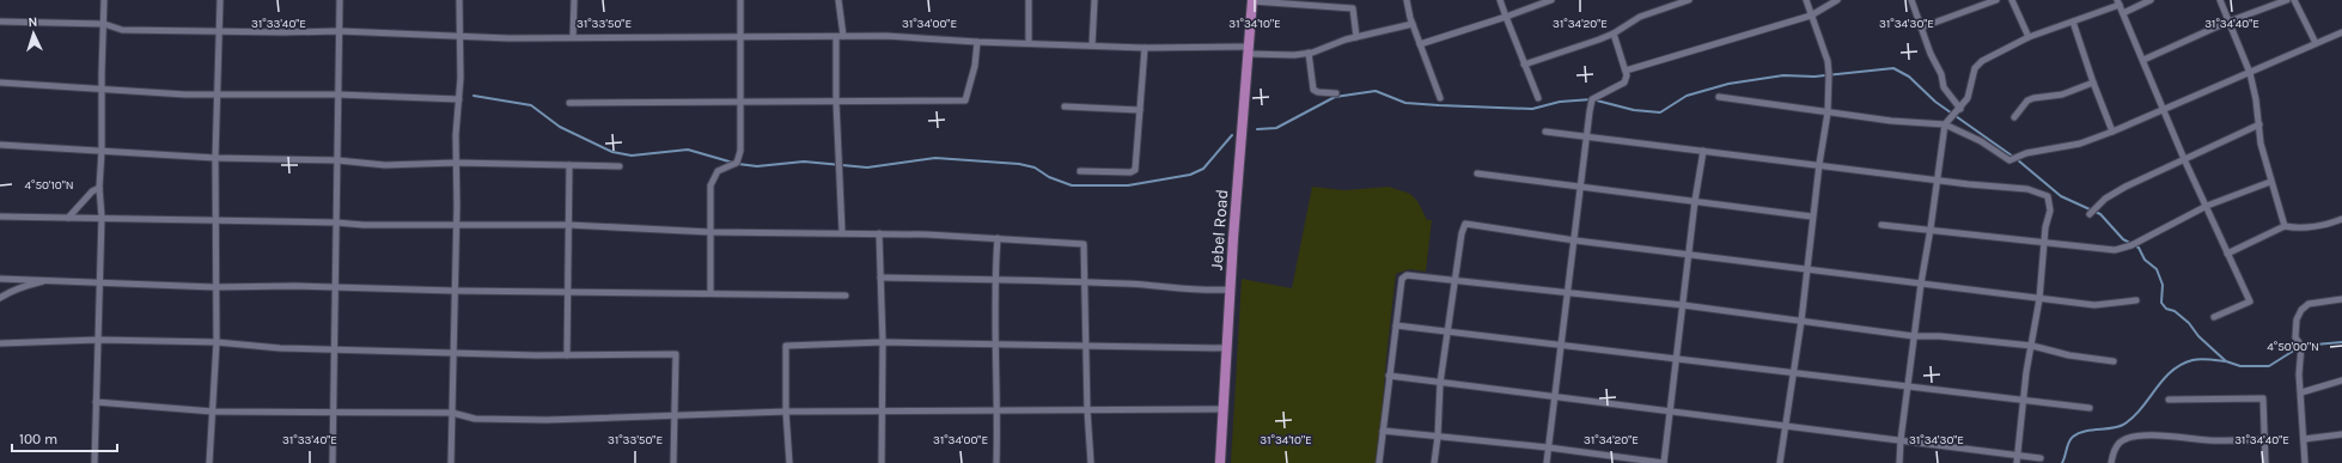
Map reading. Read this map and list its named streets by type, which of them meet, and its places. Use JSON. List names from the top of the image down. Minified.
{"streets":{"main road":["Jebel Road"]},"scale_bar":"100 m","north":"top","coordinates":["31°33'40\"E","31°33'50\"E","31°34'00\"E","31°34'10\"E","31°34'20\"E","31°34'30\"E","31°34'40\"E","4°50'10\"N","4°50'00\"N"]}
